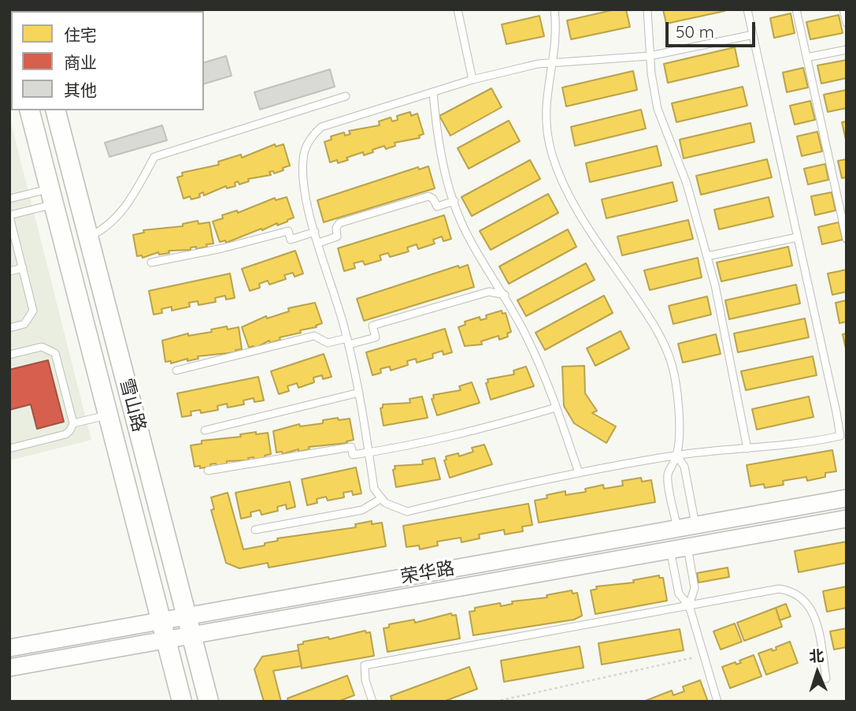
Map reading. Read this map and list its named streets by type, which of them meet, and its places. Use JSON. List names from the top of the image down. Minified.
{"streets":{"main road":["雪山路"],"street":["荣华路"]},"crossings":[["雪山路","荣华路"]],"legend":["住宅","商业","其他"],"scale_bar":"50 m","north":"top"}
